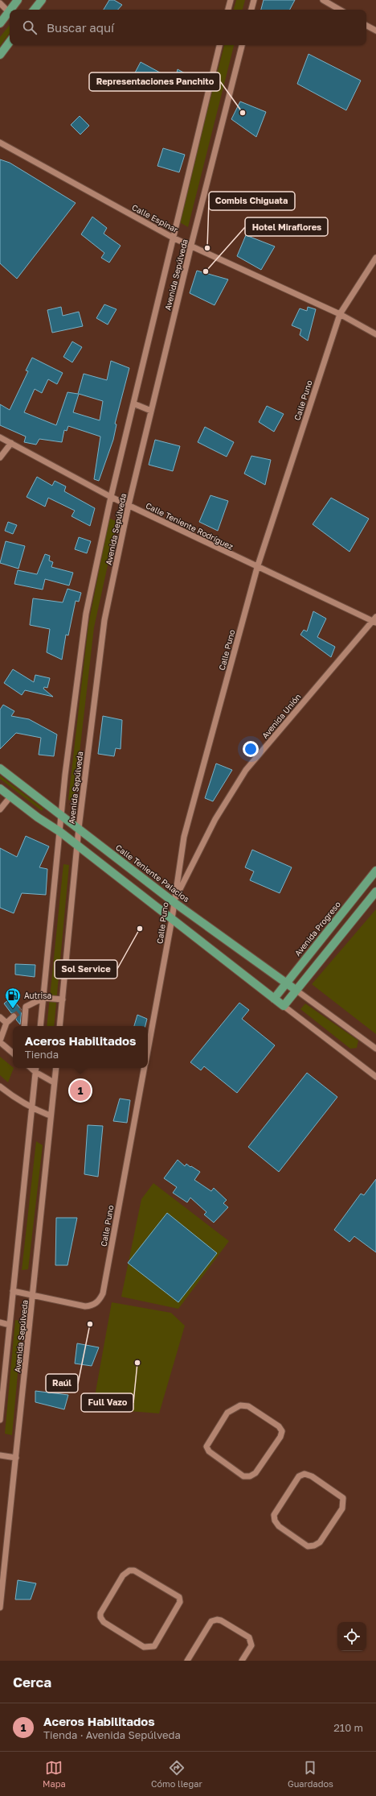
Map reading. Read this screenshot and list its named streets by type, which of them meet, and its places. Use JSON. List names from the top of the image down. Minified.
{"streets":{"main road":["Calle Teniente Palacios","Avenida Progreso"],"street":["Calle Espinar","Avenida Sepúlveda","Calle Puno","Calle Teniente Rodríguez","Avenida Unión"]},"crossings":[["Calle Espinar","Avenida Sepúlveda"],["Calle Espinar","Calle Puno"],["Avenida Sepúlveda","Calle Puno"],["Avenida Sepúlveda","Calle Teniente Rodríguez"],["Avenida Sepúlveda","Calle Teniente Palacios"],["Calle Puno","Calle Teniente Rodríguez"],["Calle Puno","Avenida Unión"],["Calle Puno","Calle Teniente Palacios"],["Calle Teniente Rodríguez","Avenida Unión"],["Avenida Unión","Calle Teniente Palacios"],["Calle Teniente Palacios","Avenida Progreso"]],"places":{"other":["Representaciones Panchito","Combis Chiguata","Hotel Miraflores","Sol Service","Raúl","Full Vazo"],"fuel station":["Autrisa"]},"page":{"search":"Buscar aquí","popup":["Aceros Habilitados","Tienda"],"pins":"1","heading":"Cerca","list":[{"mark":"1","name":"Aceros Habilitados","note":"Tienda · Avenida Sepúlveda","value":"210 m"}],"nav":["Mapa","Cómo llegar","Guardados"]}}
